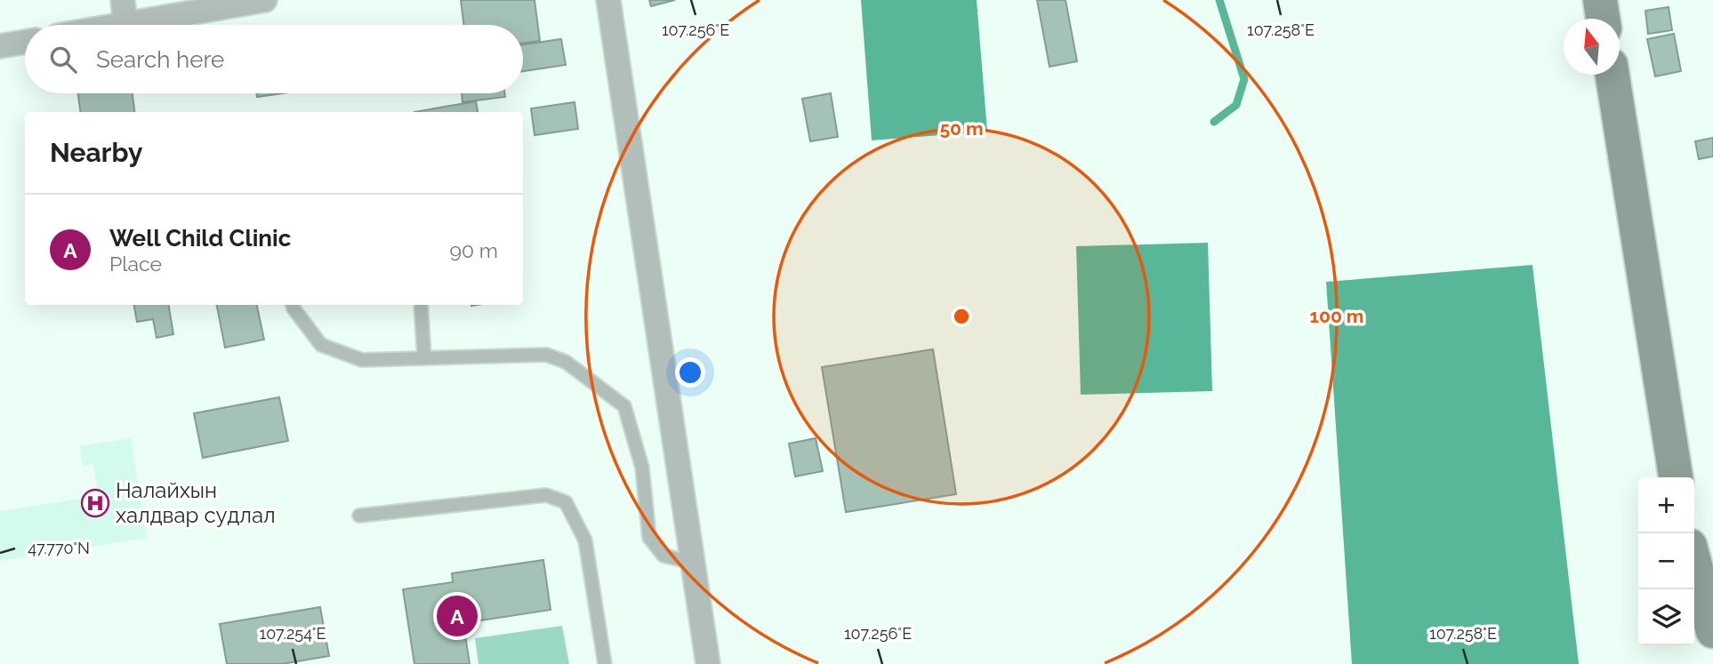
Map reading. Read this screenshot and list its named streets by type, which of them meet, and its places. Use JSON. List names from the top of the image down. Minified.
{"places":{"hospital":["Налайхын халдвар судлал"]},"north":"top","page":{"search":"Search here","heading":"Nearby","list":[{"mark":"A","name":"Well Child Clinic","note":"Place","value":"90 m"}],"map_buttons":["+","−"],"pins":"A"},"coordinates":["107.256°E","107.258°E","47.770°N","107.254°E"],"rings":["50 m","100 m"]}
